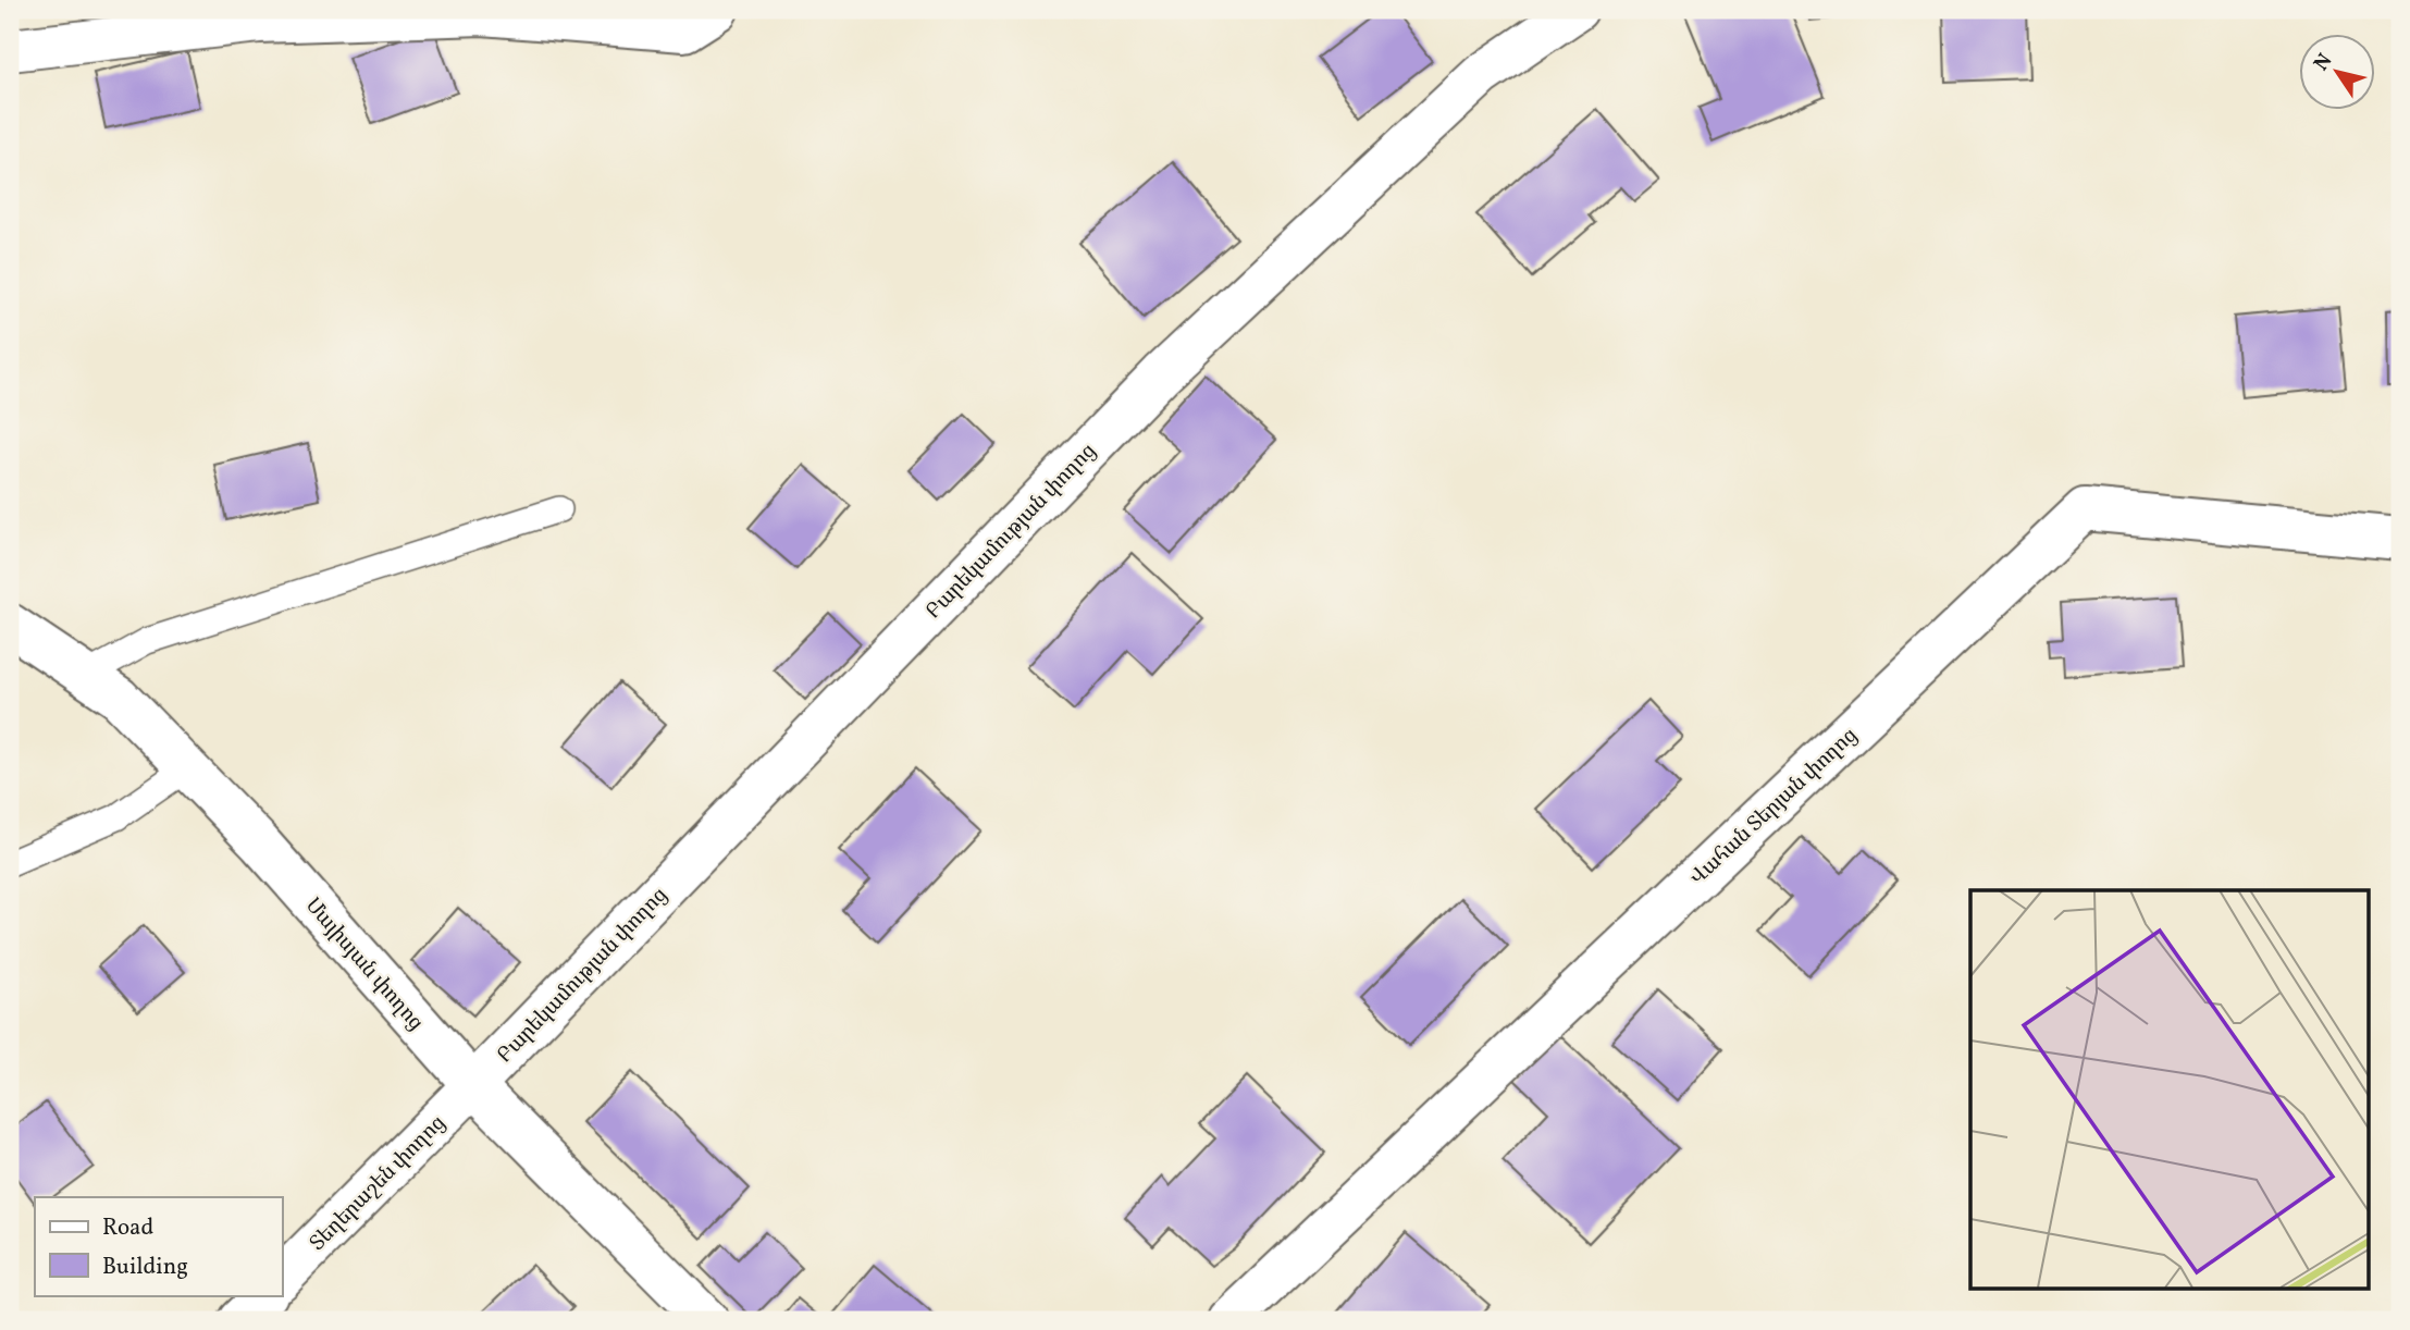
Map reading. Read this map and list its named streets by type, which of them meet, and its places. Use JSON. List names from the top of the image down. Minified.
{"streets":{"street":["Բարեկամության փողոց","Վահան Տերյան փողոց","Մայիսյան փողոց","Տեղերաշեն փողոց"]},"crossings":[["Բարեկամության փողոց","Մայիսյան փողոց"],["Բարեկամության փողոց","Տեղերաշեն փողոց"],["Մայիսյան փողոց","Տեղերաշեն փողոց"]],"legend":["Road","Building"],"north":"top left"}
